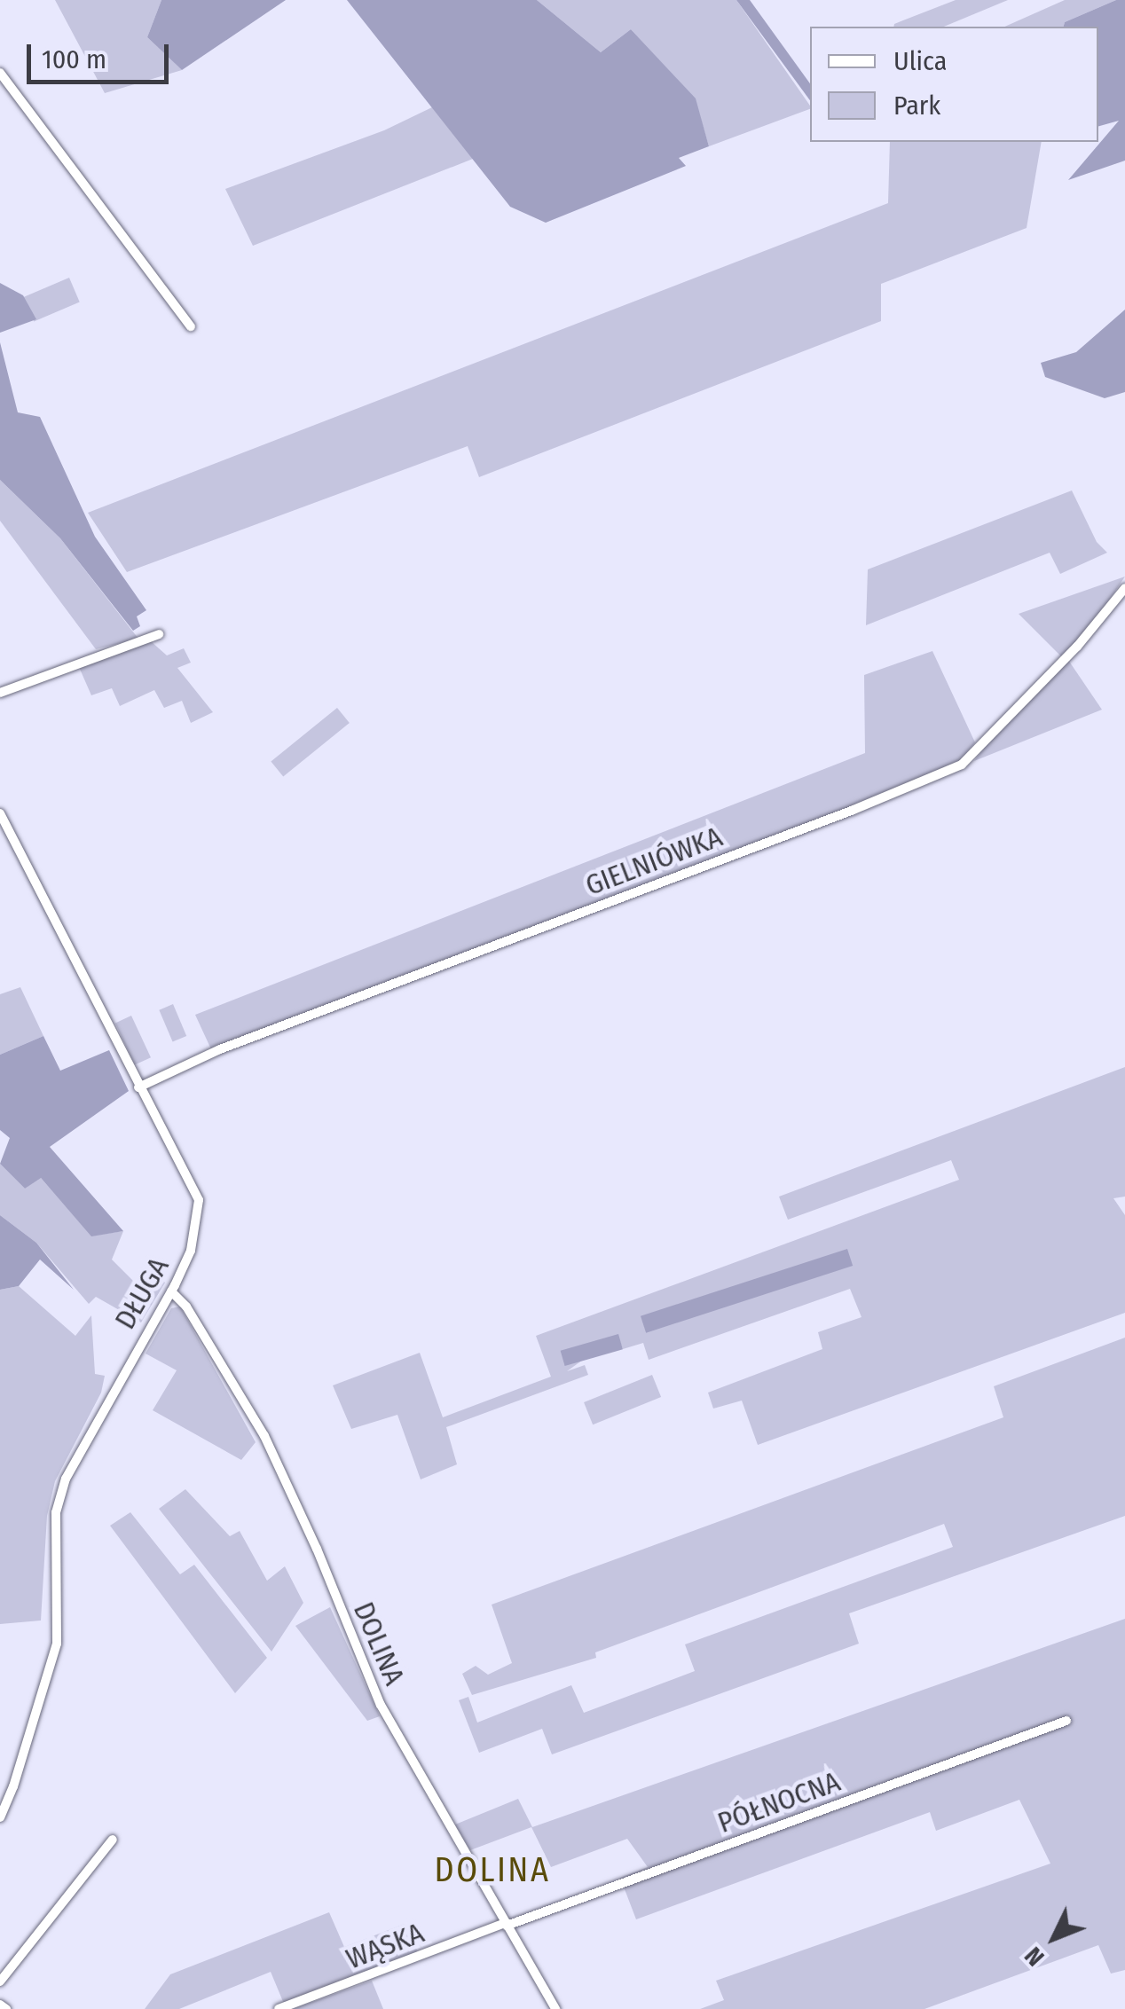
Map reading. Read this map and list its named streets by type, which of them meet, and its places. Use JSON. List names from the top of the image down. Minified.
{"streets":{"street":["GIELNIÓWKA","DŁUGA","DOLINA","PÓŁNOCNA","WĄSKA"]},"crossings":[["GIELNIÓWKA","DŁUGA"],["DŁUGA","DOLINA"],["DOLINA","PÓŁNOCNA"],["DOLINA","WĄSKA"],["PÓŁNOCNA","WĄSKA"]],"districts":["DOLINA"],"legend":["Ulica","Park"],"scale_bar":"100 m","north":"bottom left"}
